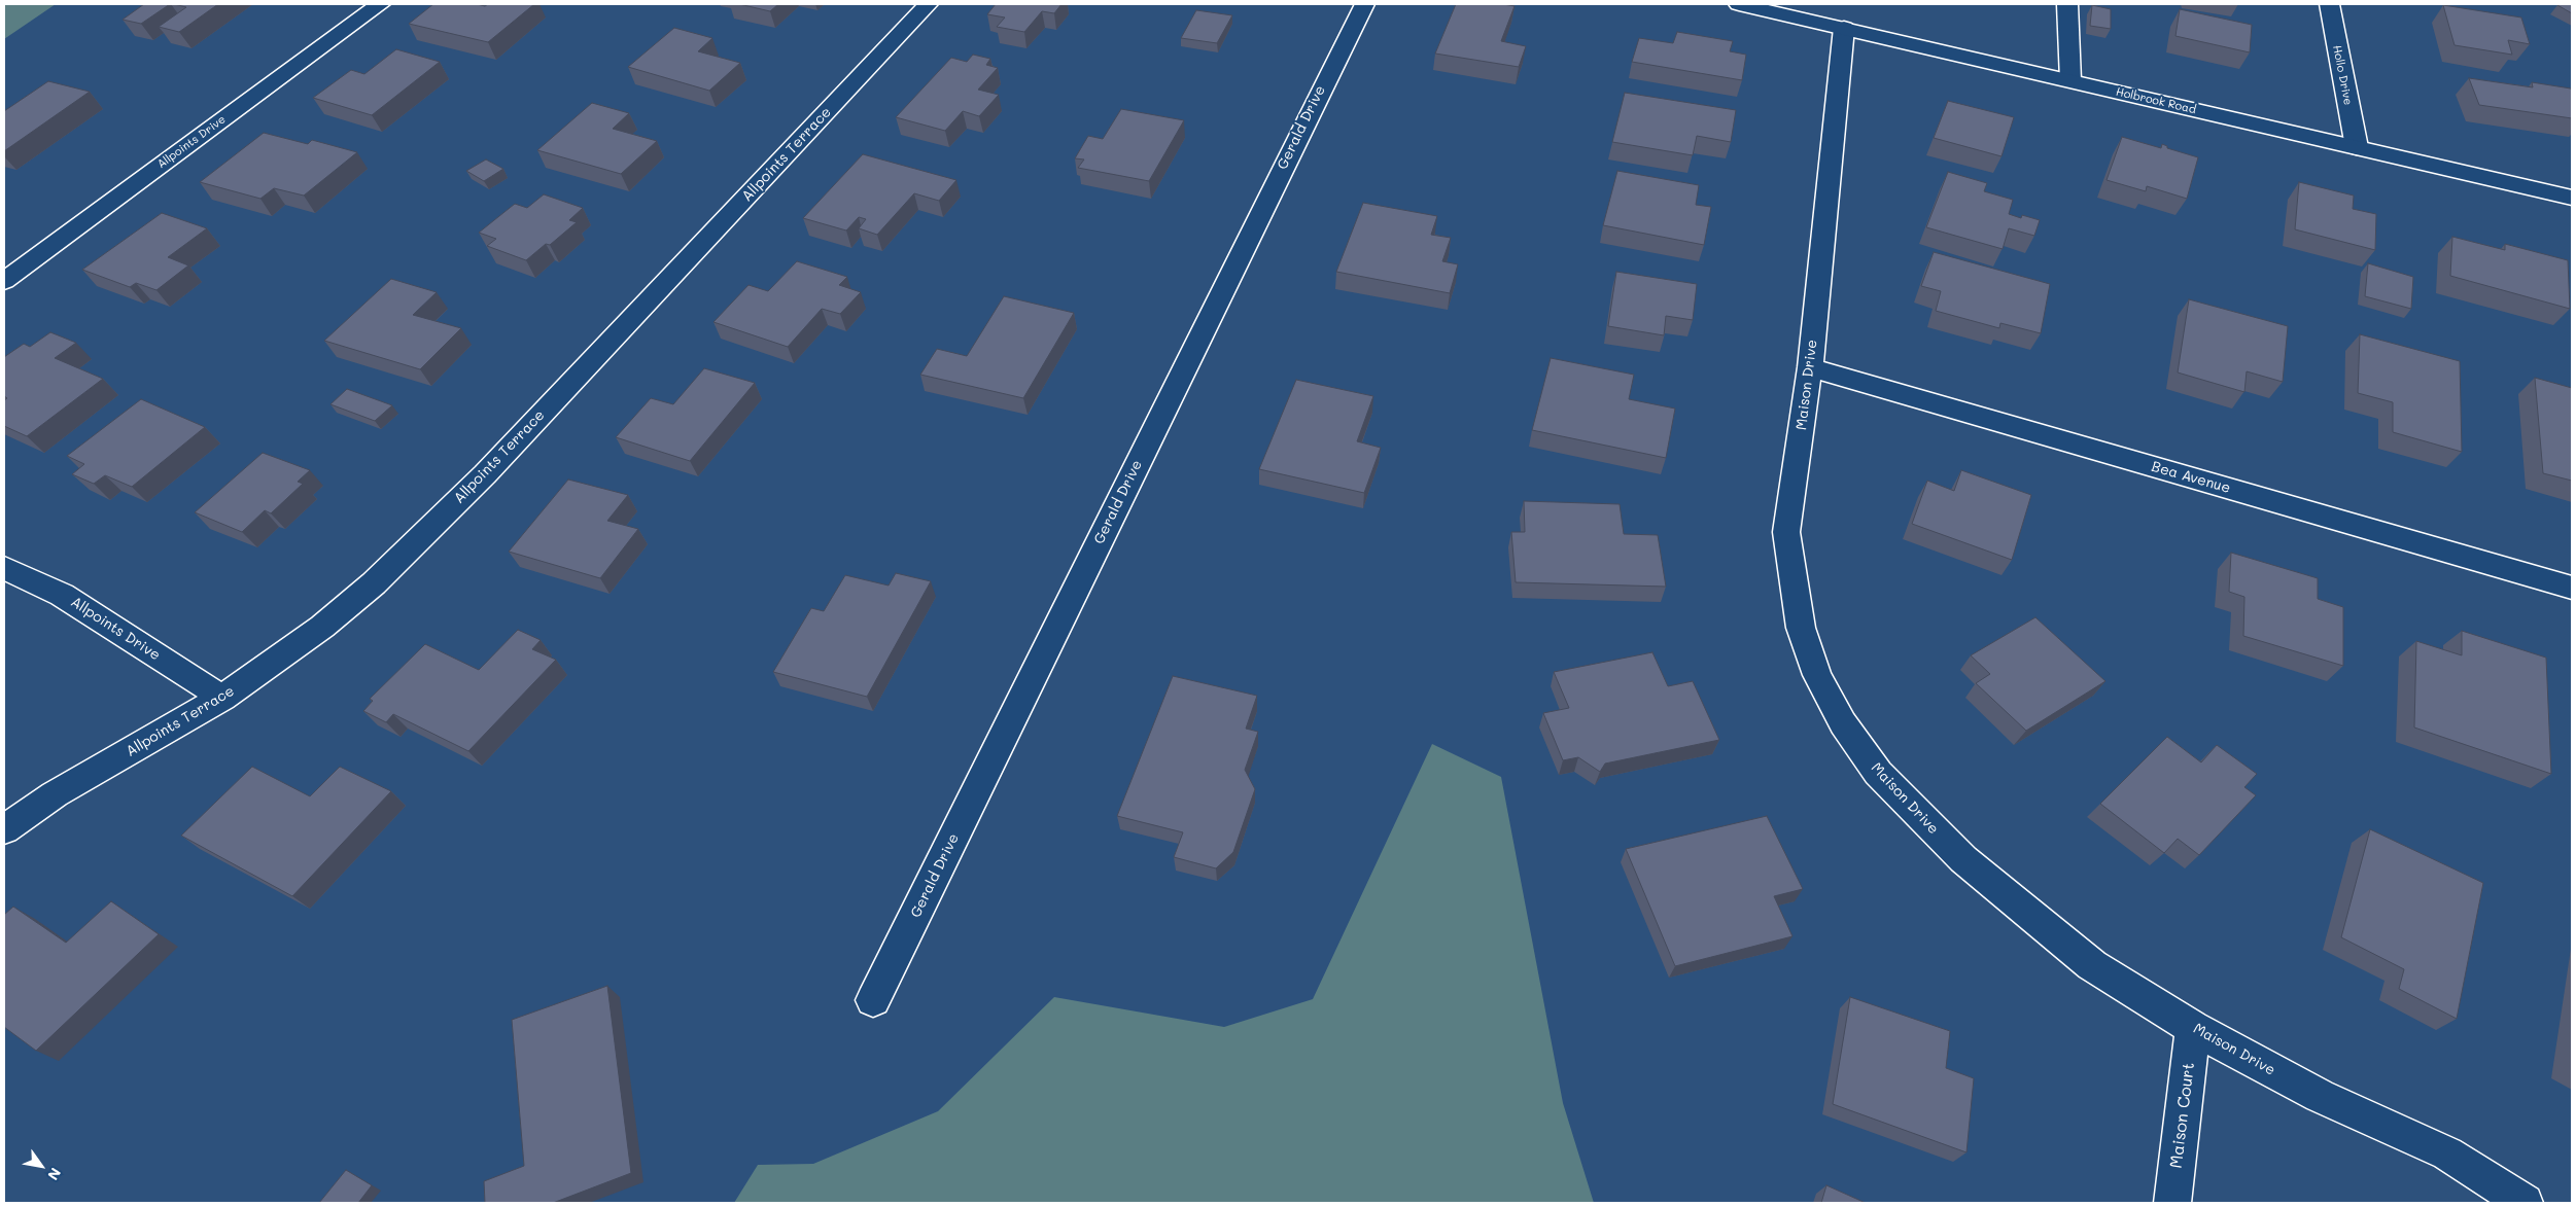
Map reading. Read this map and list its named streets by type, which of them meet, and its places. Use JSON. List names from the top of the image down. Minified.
{"streets":{"street":["Hollo Drive","Holbrook Road","Gerald Drive","Allpoints Drive","Allpoints Terrace","Maison Drive","Bea Avenue","Maison Court"]},"crossings":[["Hollo Drive","Holbrook Road"],["Holbrook Road","Maison Drive"],["Allpoints Drive","Allpoints Terrace"],["Maison Drive","Bea Avenue"],["Maison Drive","Maison Court"]],"north":"bottom right"}
